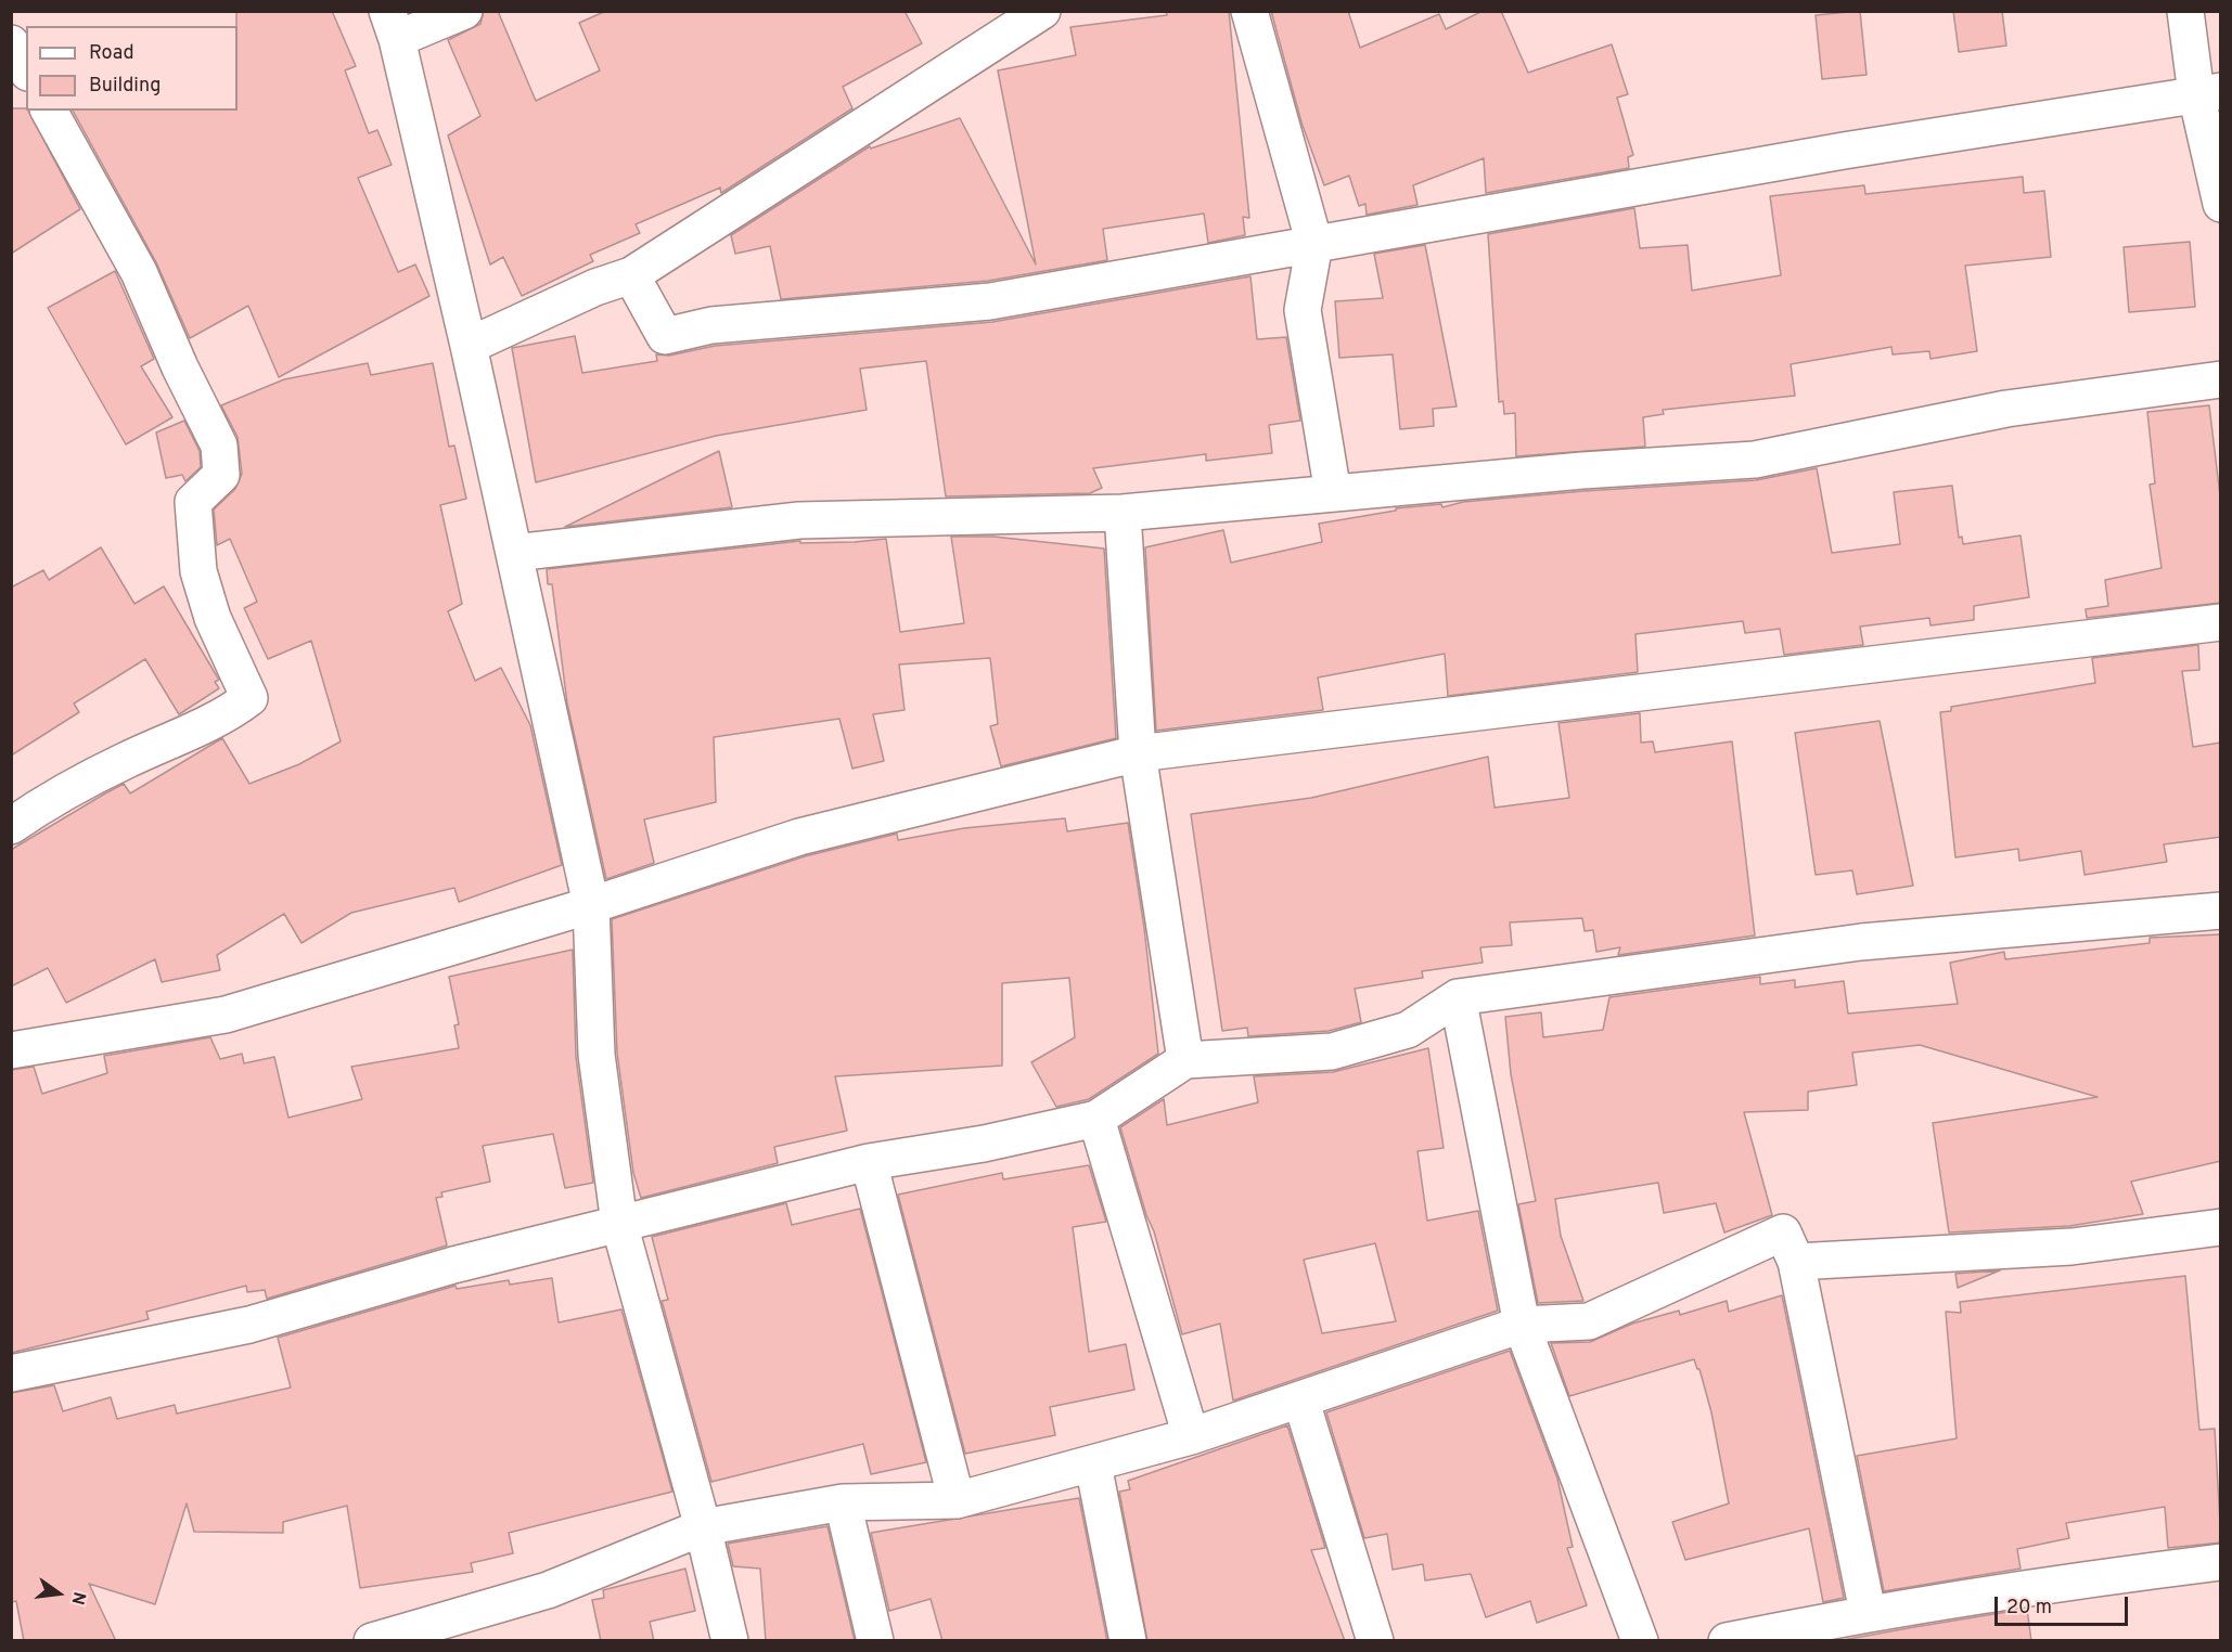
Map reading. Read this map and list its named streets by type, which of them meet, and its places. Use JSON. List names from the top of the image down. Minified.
{"legend":["Road","Building"],"scale_bar":"20 m","north":"right"}
